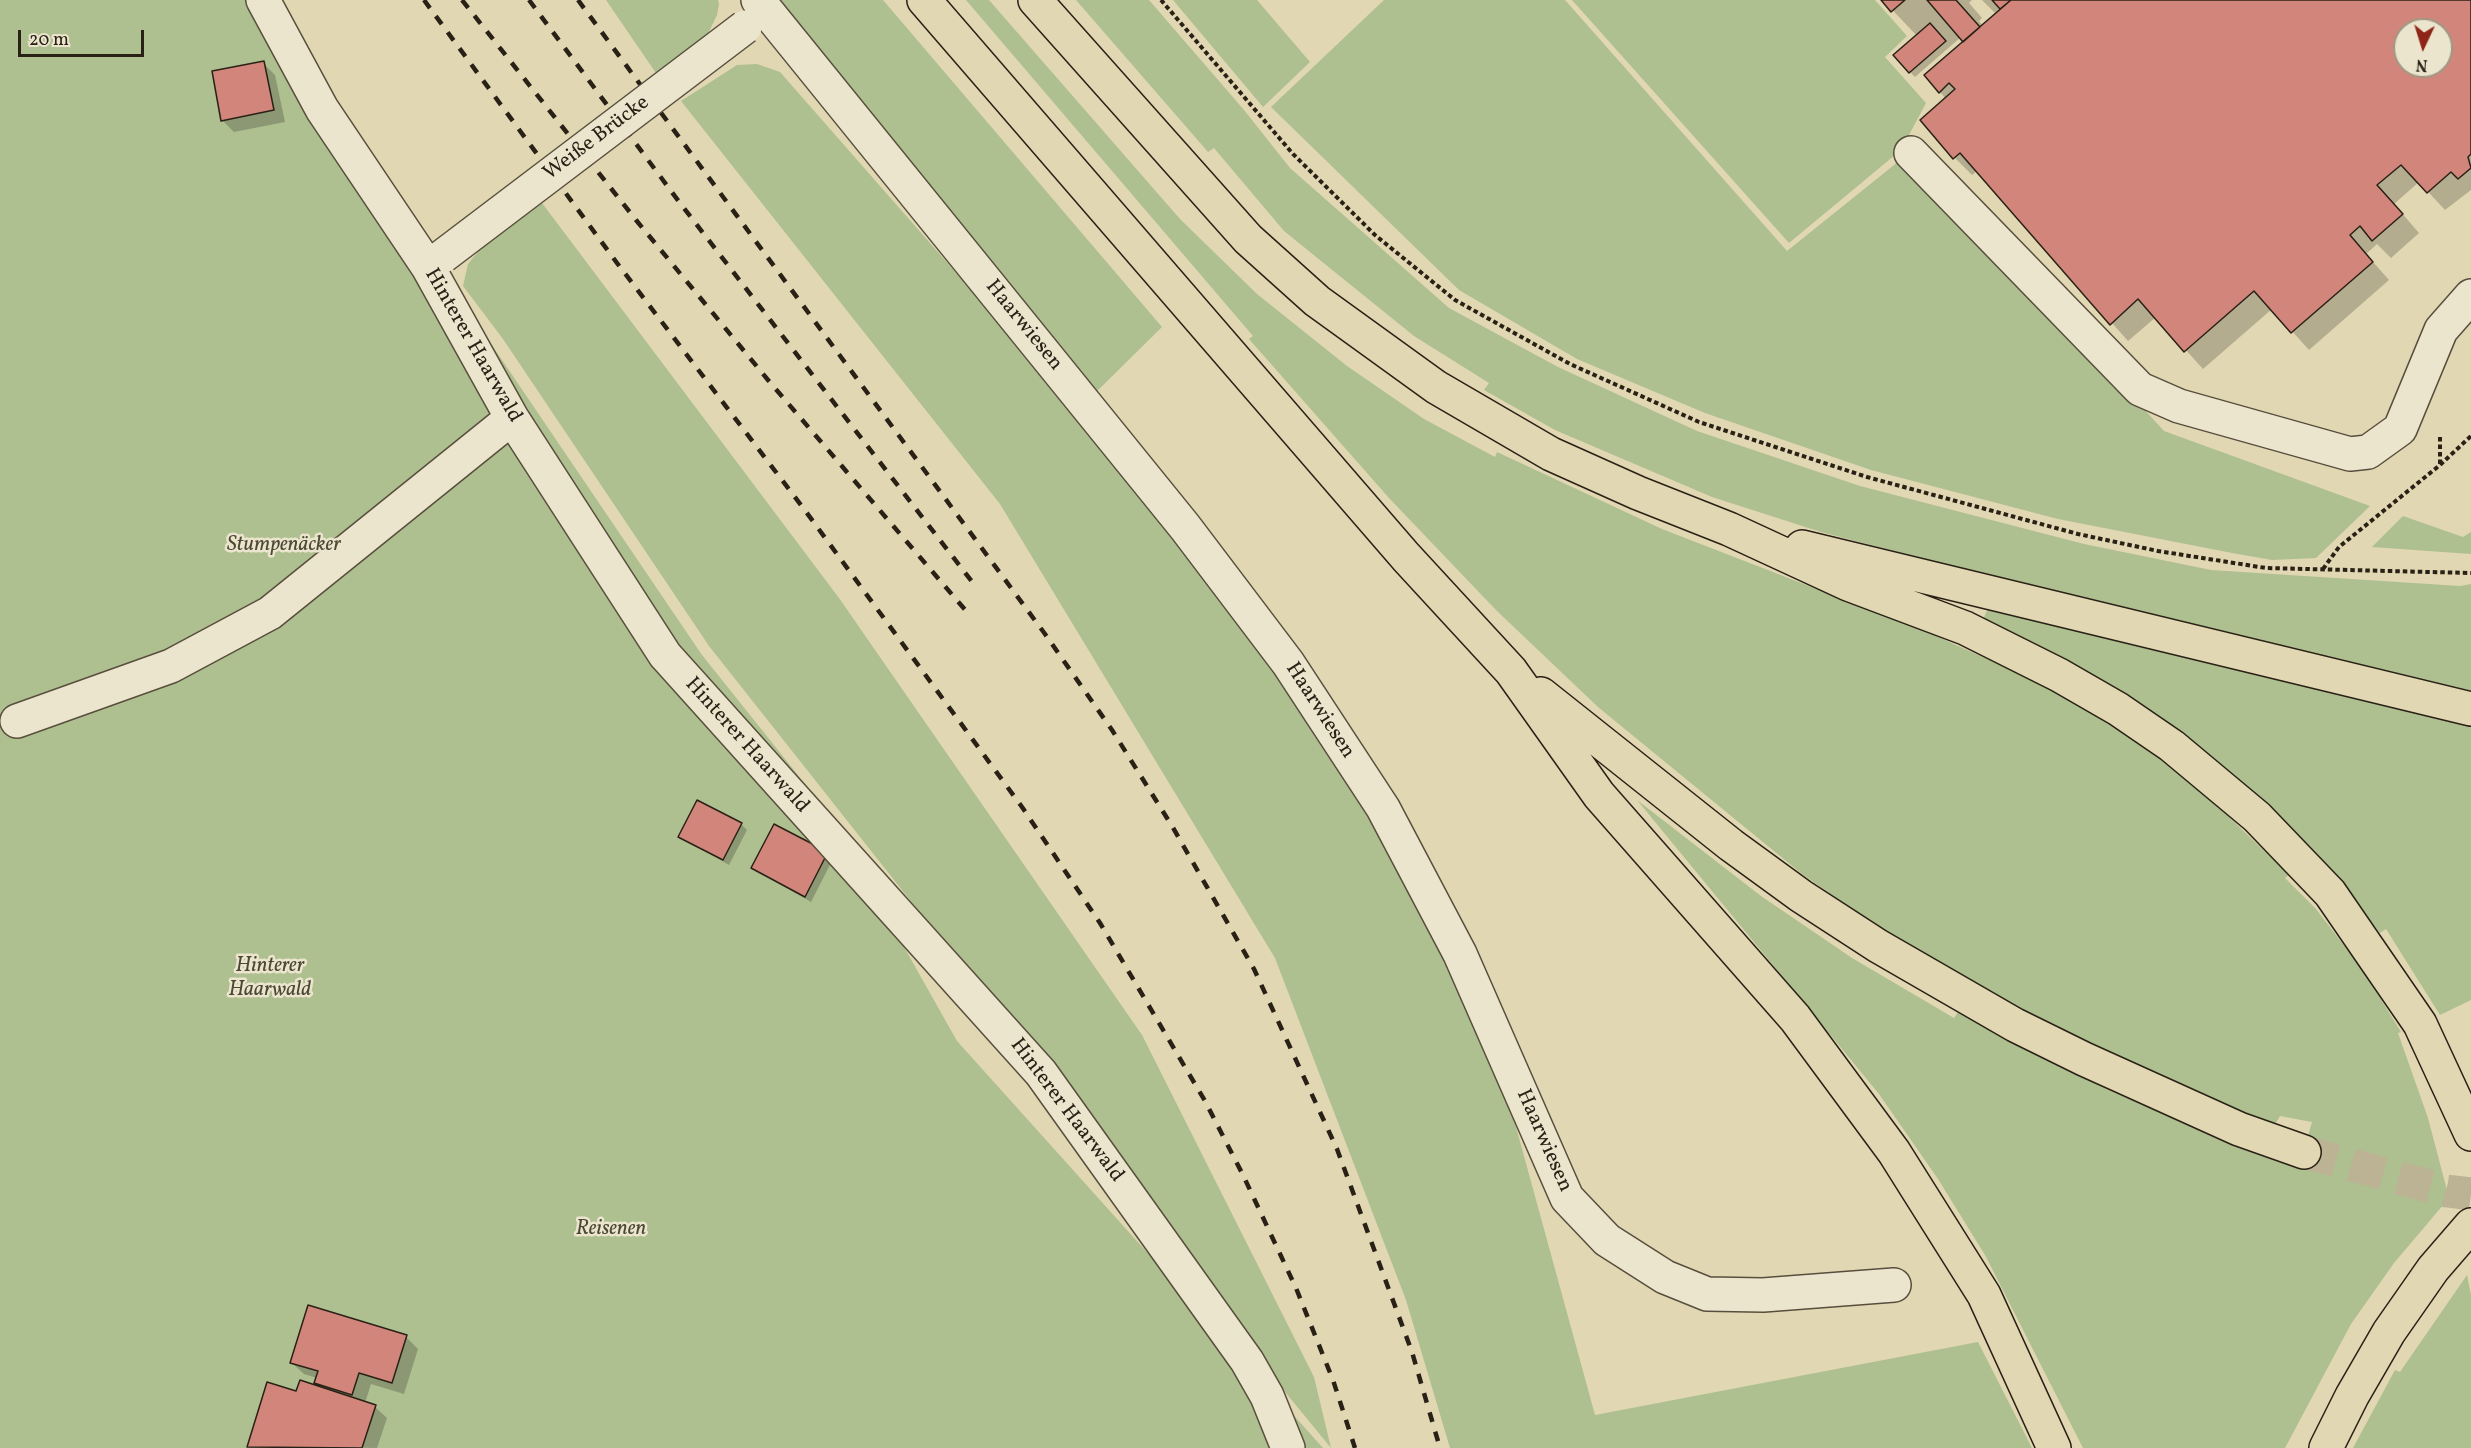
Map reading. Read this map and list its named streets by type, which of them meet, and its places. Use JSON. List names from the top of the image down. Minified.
{"streets":{"street":["Weiße Brücke","Haarwiesen","Hinterer Haarwald"]},"crossings":[["Weiße Brücke","Haarwiesen"],["Weiße Brücke","Hinterer Haarwald"]],"parks":["Stumpenäcker","Hinterer Haarwald","Reisenen"],"scale_bar":"20 m","north":"bottom"}
